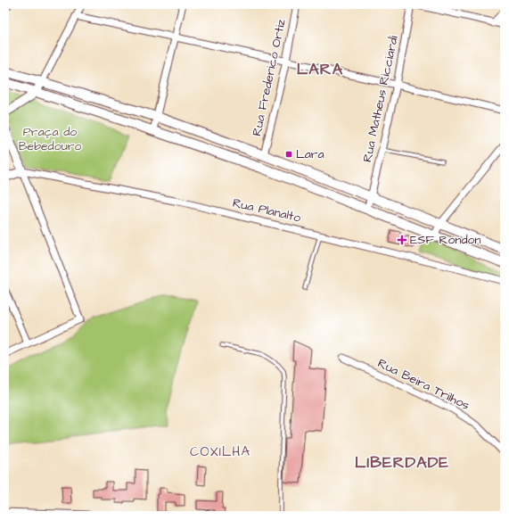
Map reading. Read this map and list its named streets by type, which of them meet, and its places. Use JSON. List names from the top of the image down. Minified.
{"streets":{"street":["Rua Frederico Ortiz","Rua Matheus Ricciardi","Rua Planalto","Rua Beira Trilhos"]},"districts":["LARA","COXILHA","LIBERDADE"],"parks":["Praça do Bebedouro"],"places":{"transit":["Lara"],"health":["ESF Rondon"]}}
